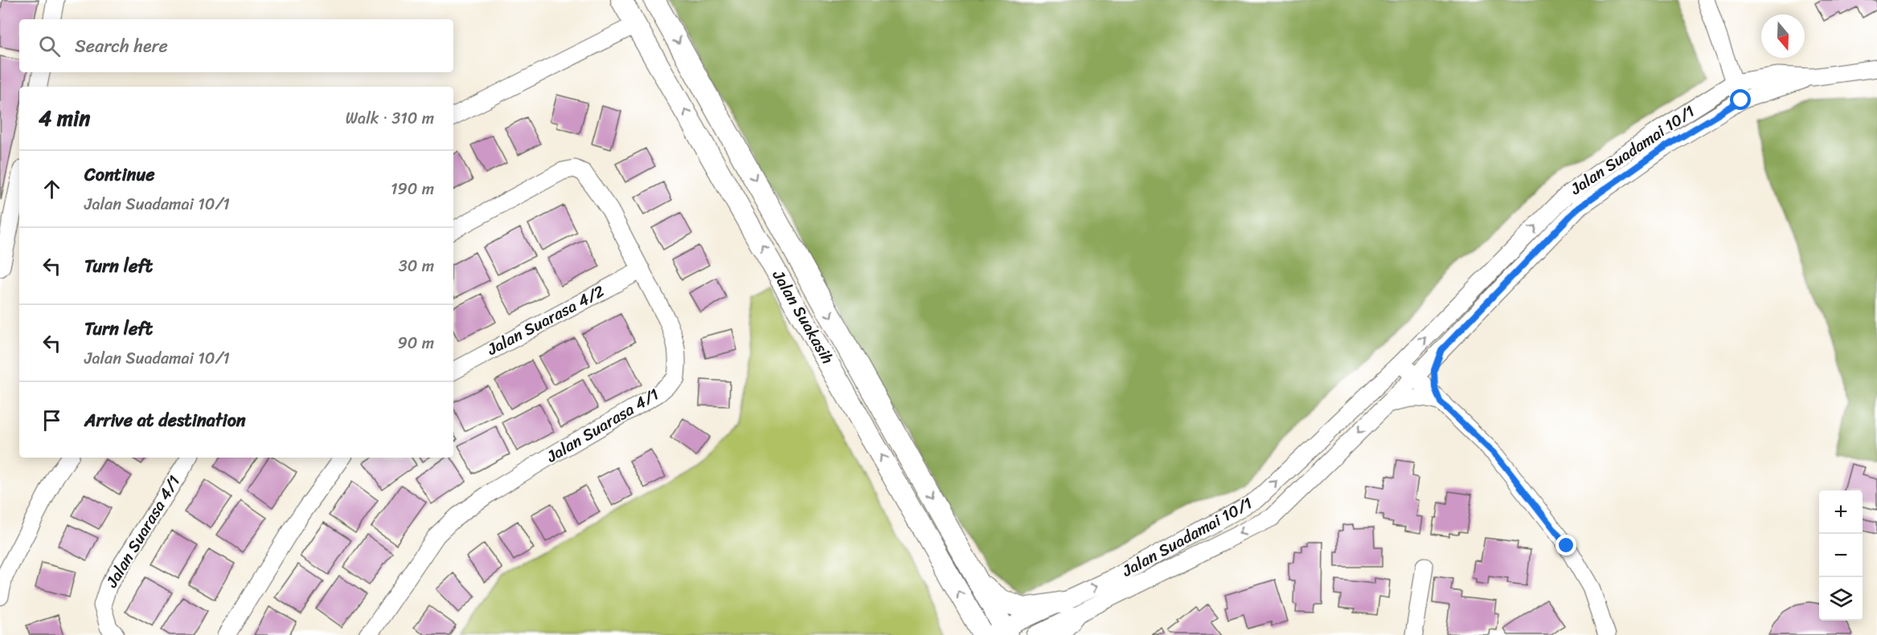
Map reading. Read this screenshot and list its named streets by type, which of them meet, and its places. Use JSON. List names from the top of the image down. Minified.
{"streets":{"main road":["Jalan Suakasih"],"street":["Jalan Suadamai 10/1","Jalan Suarasa 4/2","Jalan Suarasa 4/1"]},"crossings":[["Jalan Suadamai 10/1","Jalan Suakasih"],["Jalan Suarasa 4/2","Jalan Suarasa 4/1"]],"north":"bottom","page":{"search":"Search here","heading":["4 min","Walk · 310 m"],"list":[["Continue","Jalan Suadamai 10/1","190 m"],["Turn left","30 m"],["Turn left","Jalan Suadamai 10/1","90 m"],"Arrive at destination"],"map_buttons":["+","−"]}}
